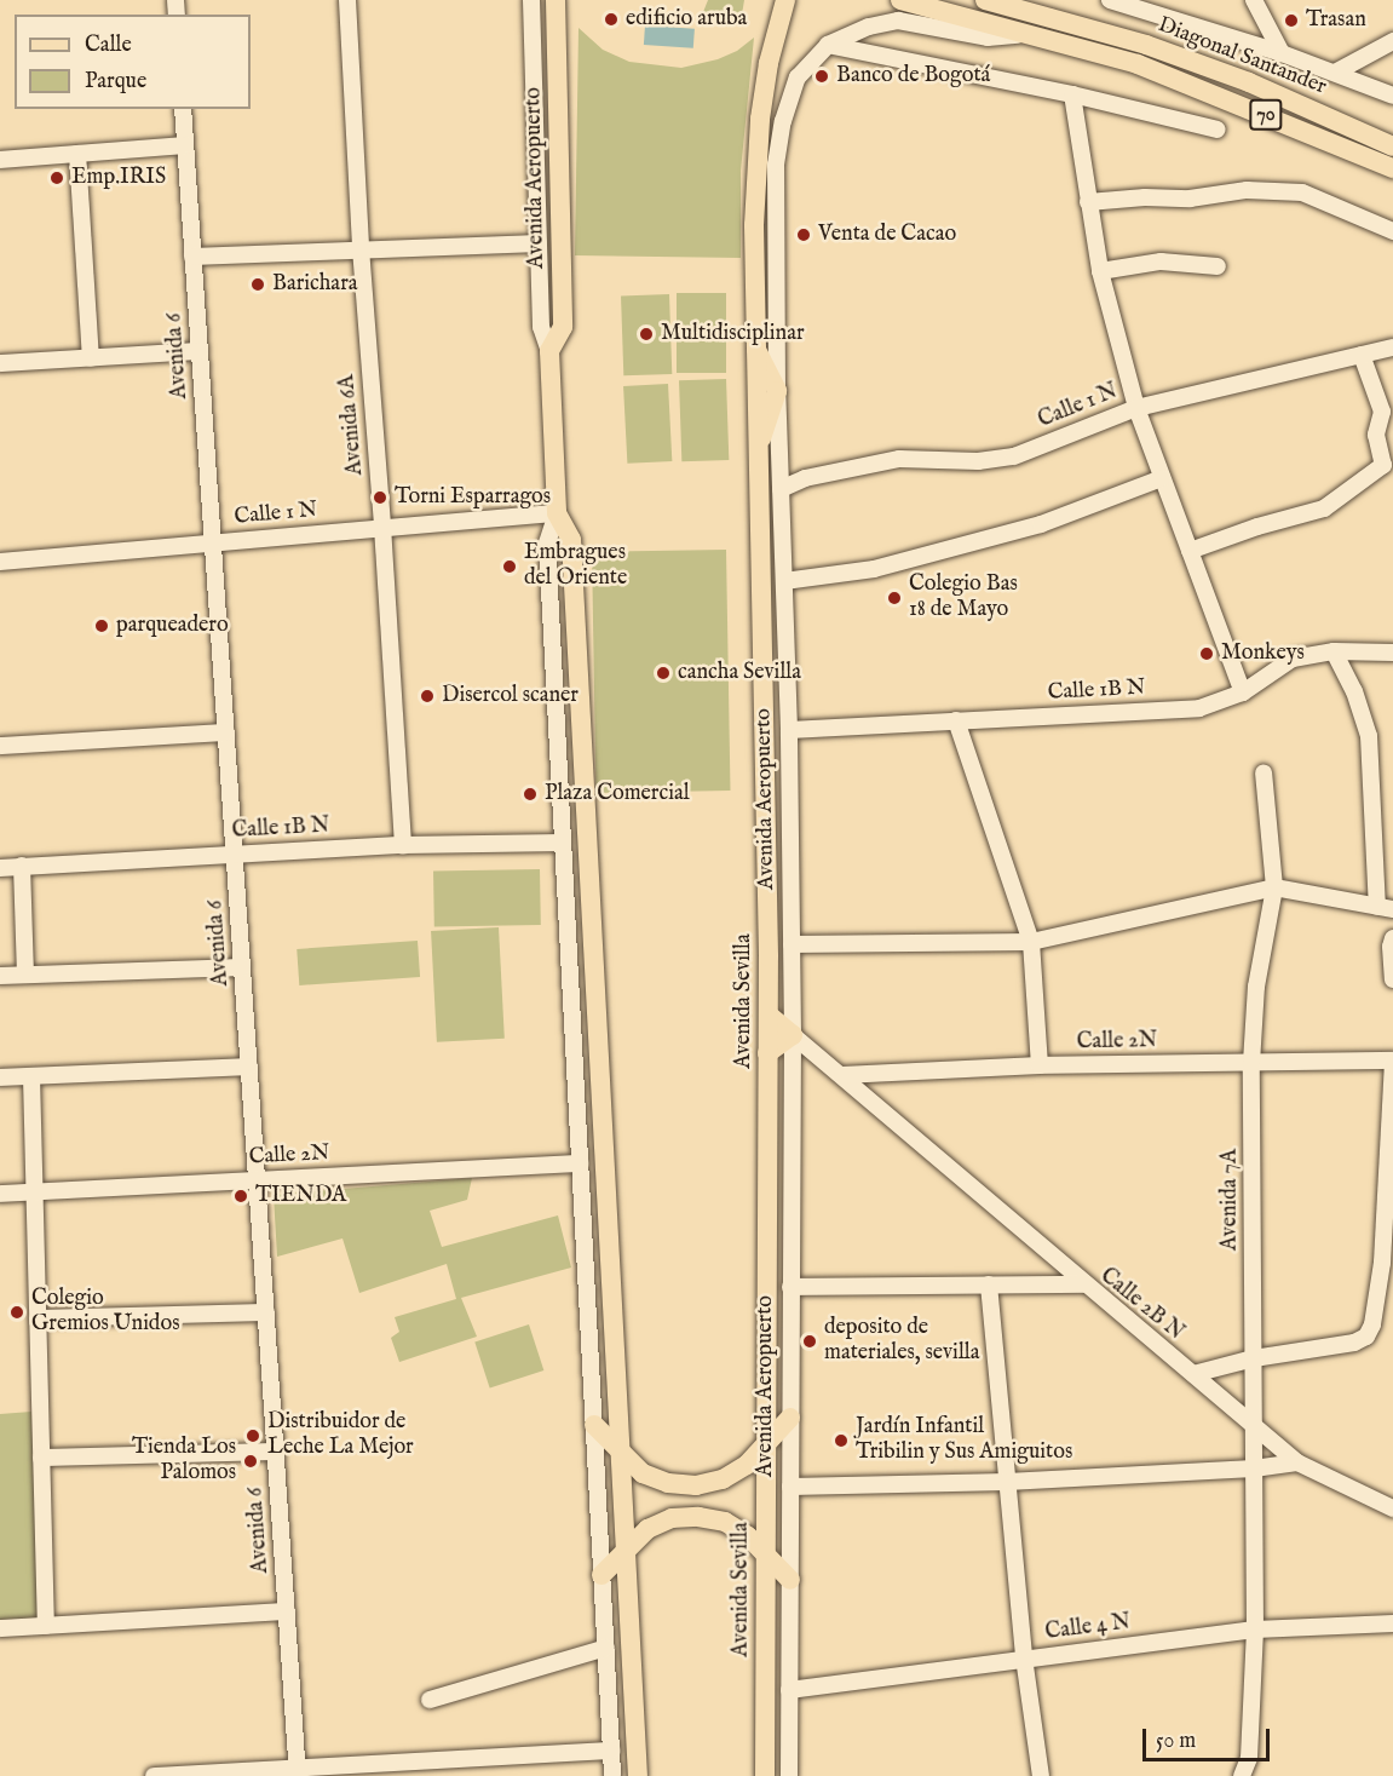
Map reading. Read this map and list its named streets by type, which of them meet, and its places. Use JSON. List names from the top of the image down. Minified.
{"streets":{"main road":["Diagonal Santander","70","Avenida Aeropuerto","Avenida Sevilla"],"street":["Avenida 6","Calle 1 N","Avenida 6A","Calle 1B N","Calle 2N","Avenida 7A","Calle 2B N","Calle 4 N"]},"crossings":[["Diagonal Santander","Avenida Aeropuerto"],["Avenida Aeropuerto","Calle 1 N"],["Avenida Aeropuerto","Calle 1B N"],["Avenida Aeropuerto","Calle 2N"],["Avenida Aeropuerto","Calle 2B N"],["Avenida Aeropuerto","Calle 4 N"],["Avenida 6","Calle 1 N"],["Avenida 6","Calle 1B N"],["Avenida 6","Calle 2N"],["Calle 1 N","Avenida 6A"],["Avenida 6A","Calle 1B N"],["Calle 2N","Avenida 7A"],["Avenida 7A","Calle 2B N"],["Avenida 7A","Calle 4 N"]],"places":["edificio aruba","Trasan","Banco de Bogotá","Emp.IRIS","Venta de Cacao","Barichara","Multidisciplinar","Torni Esparragos","Embragues del Oriente","Colegio Bas 18 de Mayo","parqueadero","Monkeys","cancha Sevilla","Disercol scaner","Plaza Comercial","TIENDA","Colegio Gremios Unidos","deposito de materiales, sevilla","Distribuidor de Leche La Mejor","Jardín Infantil Tribilin y Sus Amiguitos","Tienda Los Palomos"],"legend":["Calle","Parque"],"scale_bar":"50 m"}
